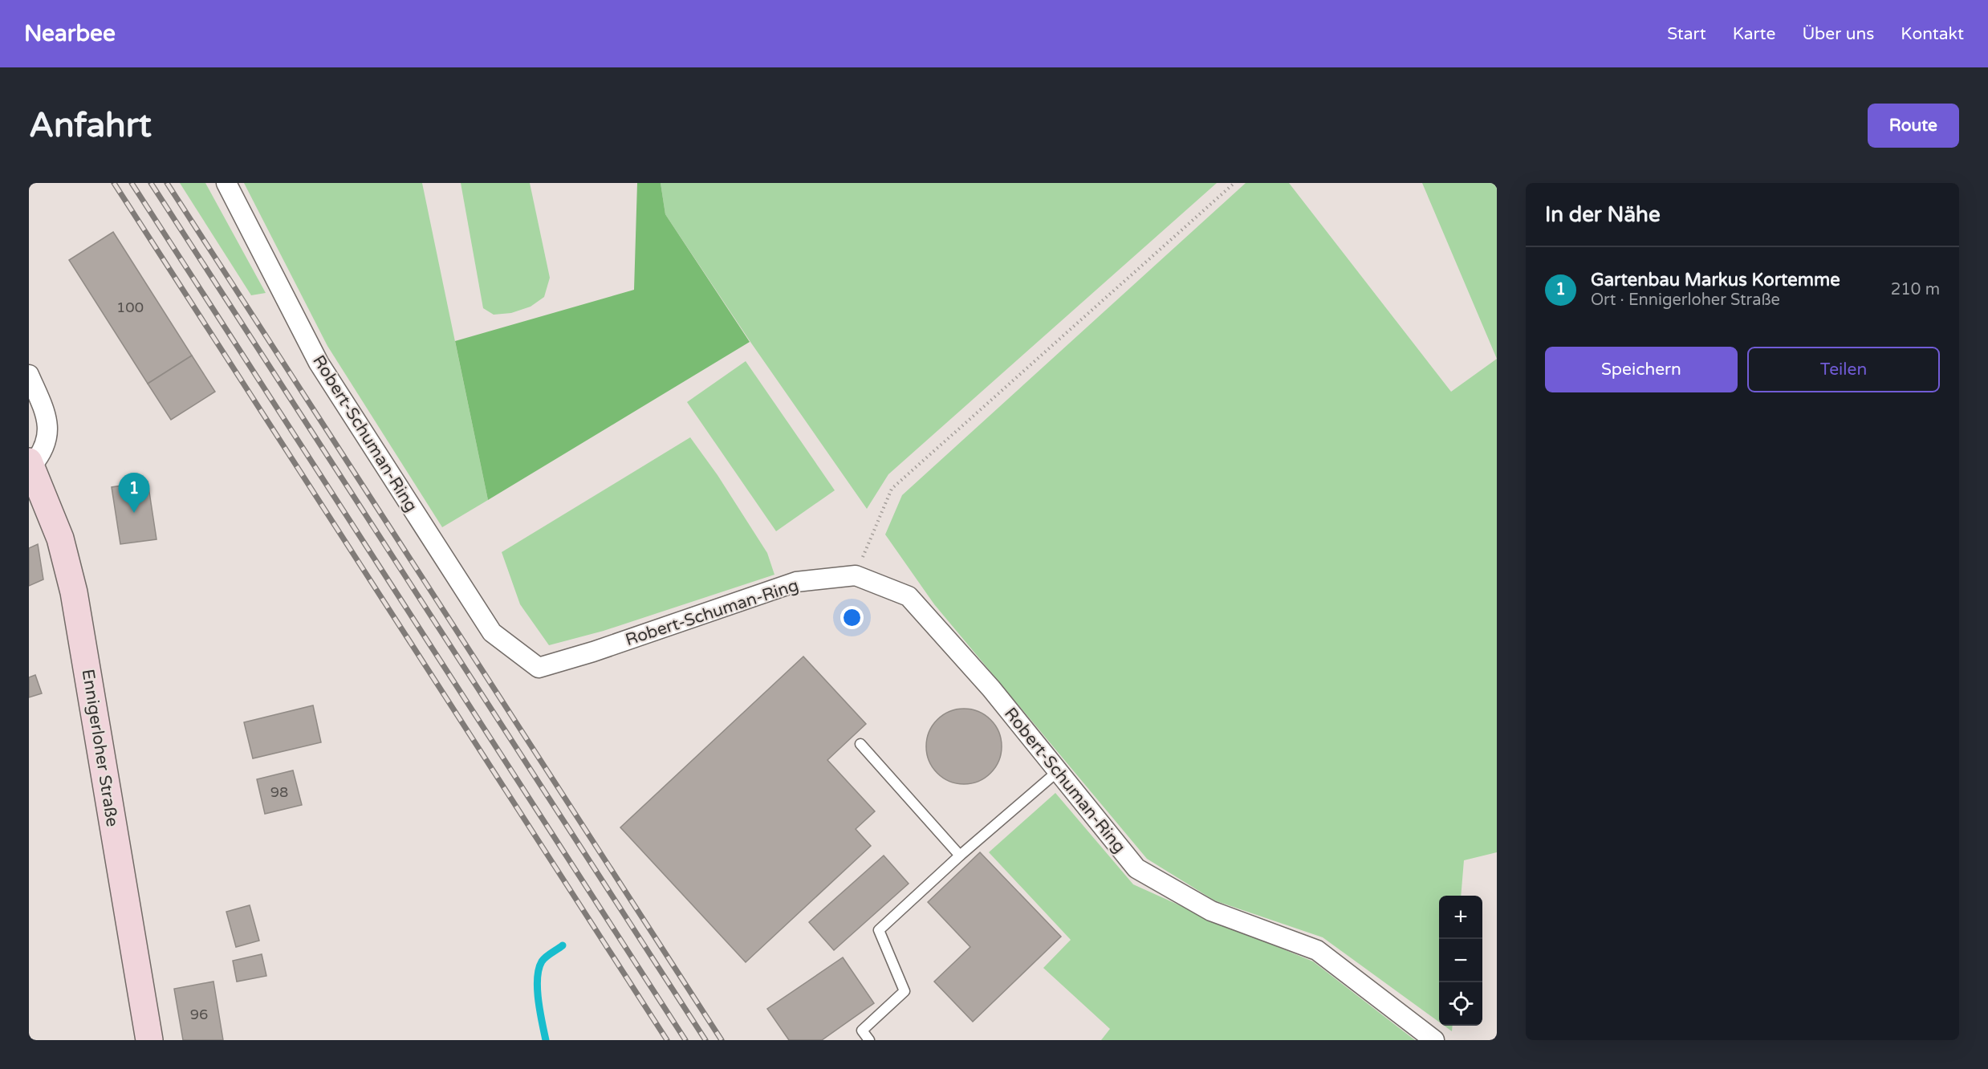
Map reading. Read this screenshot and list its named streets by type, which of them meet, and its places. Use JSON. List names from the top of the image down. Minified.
{"streets":{"main road":["Ennigerloher Straße"],"street":["Robert-Schuman-Ring"]},"house_numbers":["100","98","96"],"page":{"header":"Nearbee","nav":["Start","Karte","Über uns","Kontakt"],"buttons":["Route",["Speichern","Teilen"]],"title":"Anfahrt","heading":"In der Nähe","list":[{"mark":"1","name":"Gartenbau Markus Kortemme","note":"Ort · Ennigerloher Straße","value":"210 m"}],"pins":"1","map_buttons":["+","−"]}}
